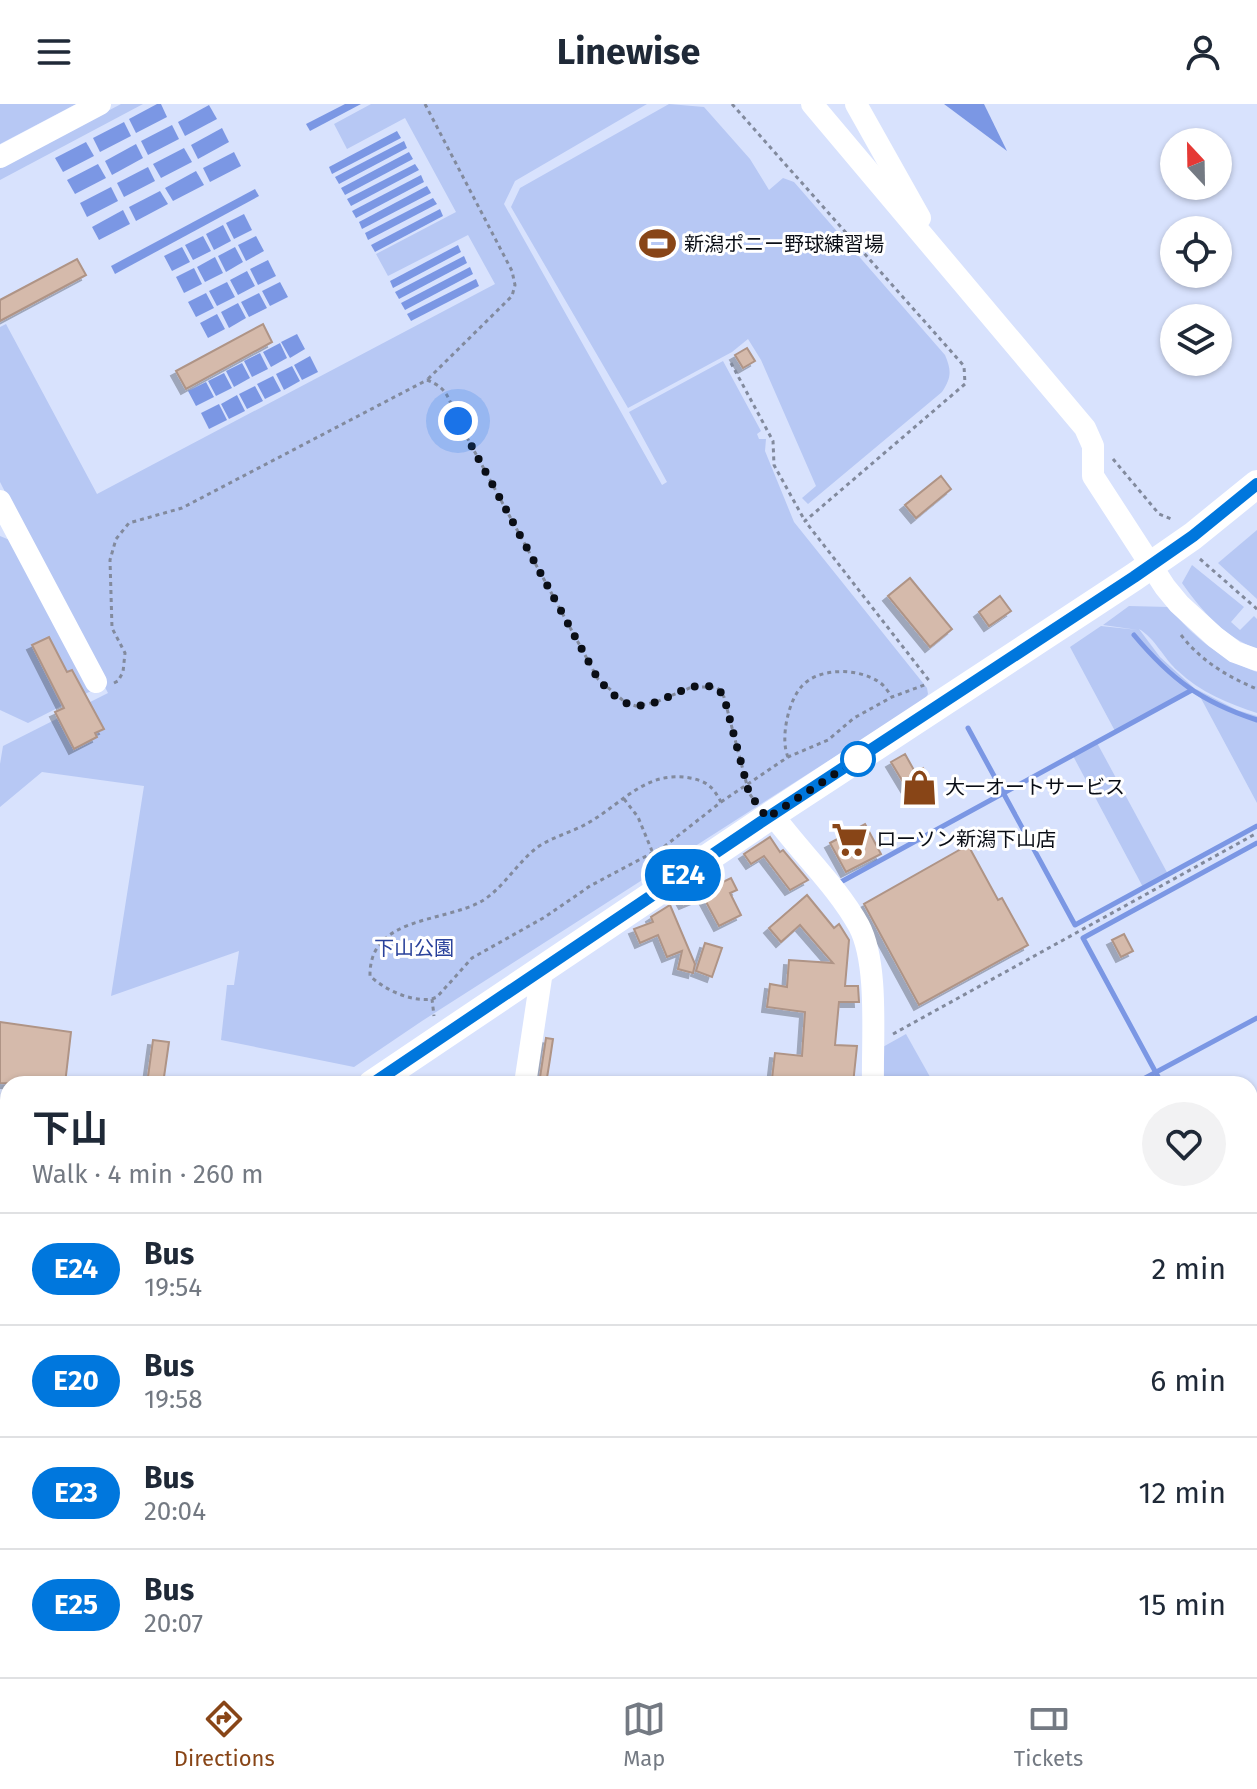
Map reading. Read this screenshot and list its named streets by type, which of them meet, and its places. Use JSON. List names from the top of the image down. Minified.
{"parks":["下山公園"],"places":{"sports":["新潟ポニー野球練習場"],"shop":["大一オートサービス"],"supermarket":["ローソン新潟下山店"]},"lines":["bus line E24"],"north":"top","page":{"header":"Linewise","on_map":"E24","heading":["下山","Walk · 4 min · 260 m"],"list":[{"mark":"E24","name":"Bus","note":"19:54","value":"2 min"},{"mark":"E20","name":"Bus","note":"19:58","value":"6 min"},{"mark":"E23","name":"Bus","note":"20:04","value":"12 min"},{"mark":"E25","name":"Bus","note":"20:07","value":"15 min"}],"tabs":["Directions","Map","Tickets"]}}
